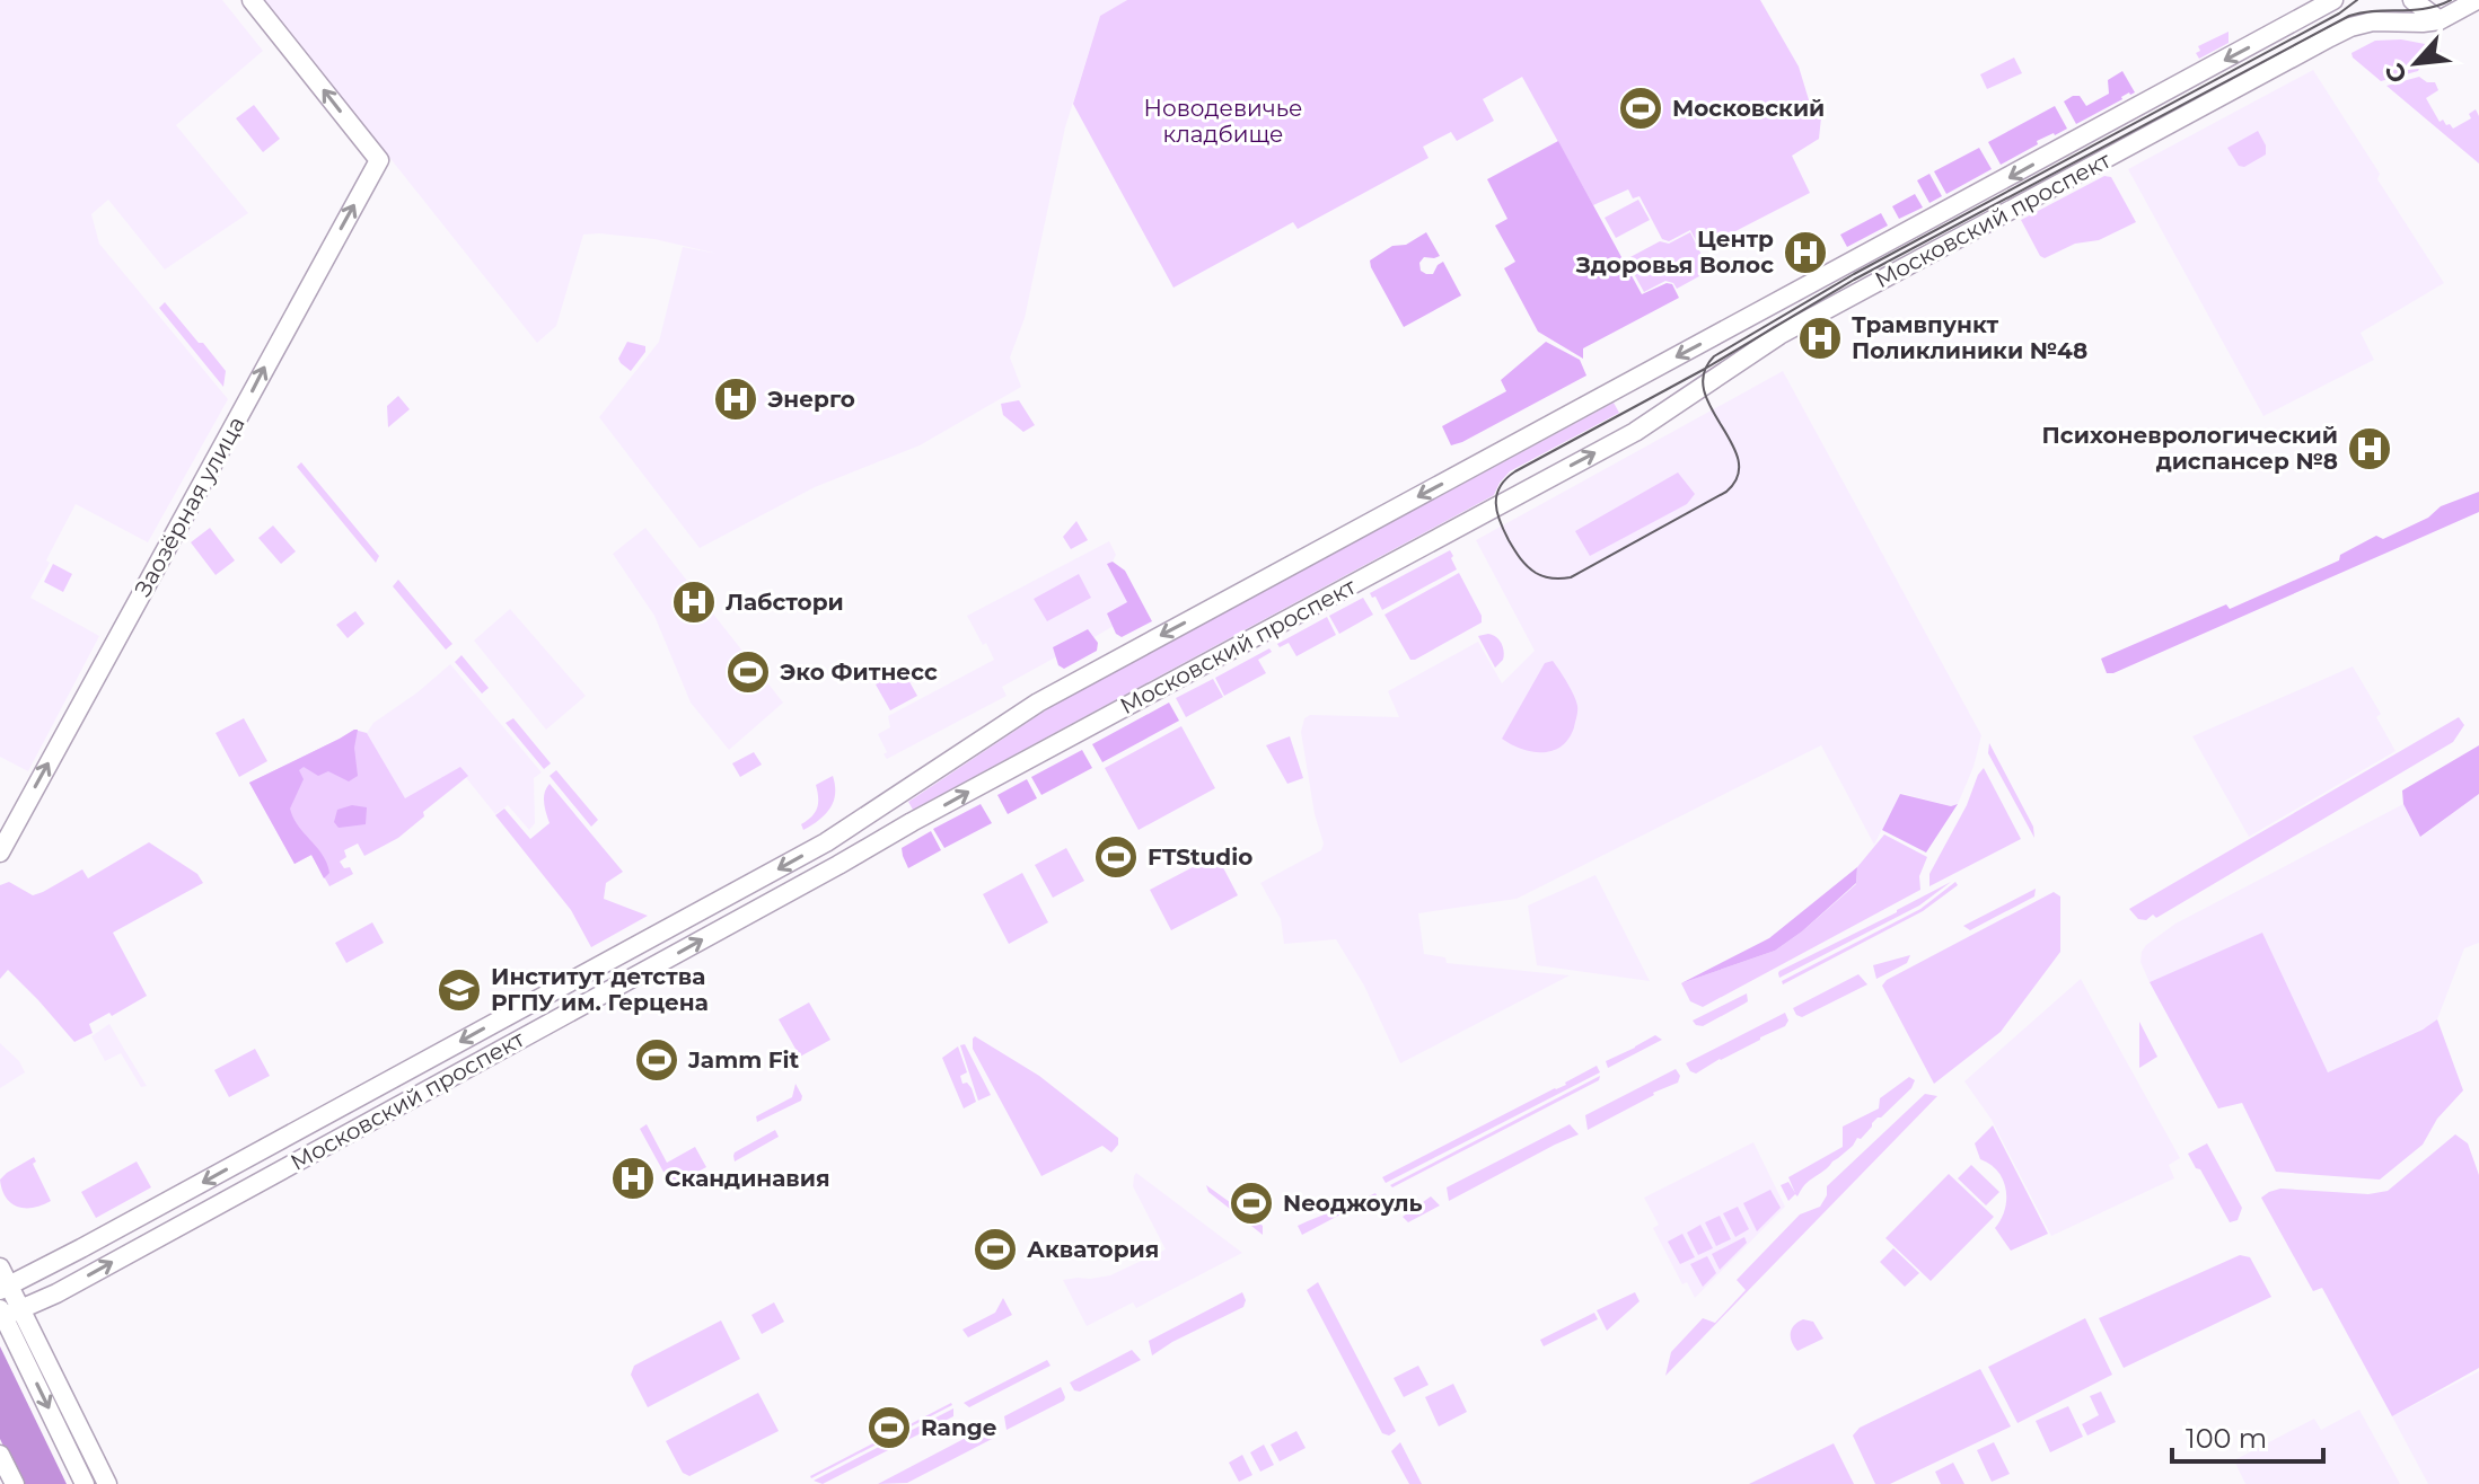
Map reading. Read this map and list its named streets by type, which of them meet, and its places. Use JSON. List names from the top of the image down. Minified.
{"streets":{"main road":["Московский проспект","Заозёрная улица"]},"one_way":["Заозёрная улица"],"parks":["Новодевичье кладбище"],"places":{"sports":["Московский","Эко Фитнесс","FTStudio","Jamm Fit","Neoджоуль","Акватория","Range"],"hospital":["Центр Здоровья Волос","Трамвпункт Поликлиники №48","Энерго","Психоневрологический диспансер №8","Лабстори","Скандинавия"],"school or university":["Институт детства РГПУ им. Герцена"]},"scale_bar":"100 m","north":"bottom left"}
